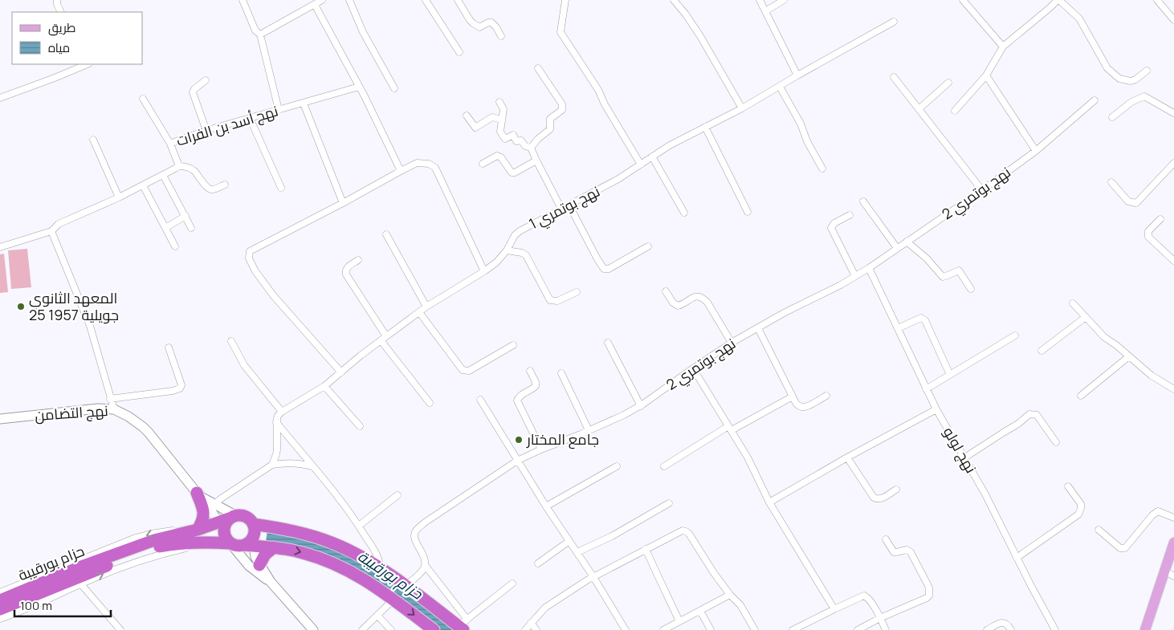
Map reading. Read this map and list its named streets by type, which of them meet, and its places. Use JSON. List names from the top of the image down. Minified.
{"streets":{"highway":["حزام بورقيبة"],"street":["نهج أسد بن الفرات","نهج بوتمري 2","نهج بوتمري 1","نهج التضامن","نهج لولو"]},"crossings":[["نهج بوتمري 2","نهج لولو"]],"water":["حزام بورقيبة"],"places":["المعهد الثانوي 25 جويلية 1957","جامع المختار"],"legend":["طريق","مياه"],"scale_bar":"100 m"}
